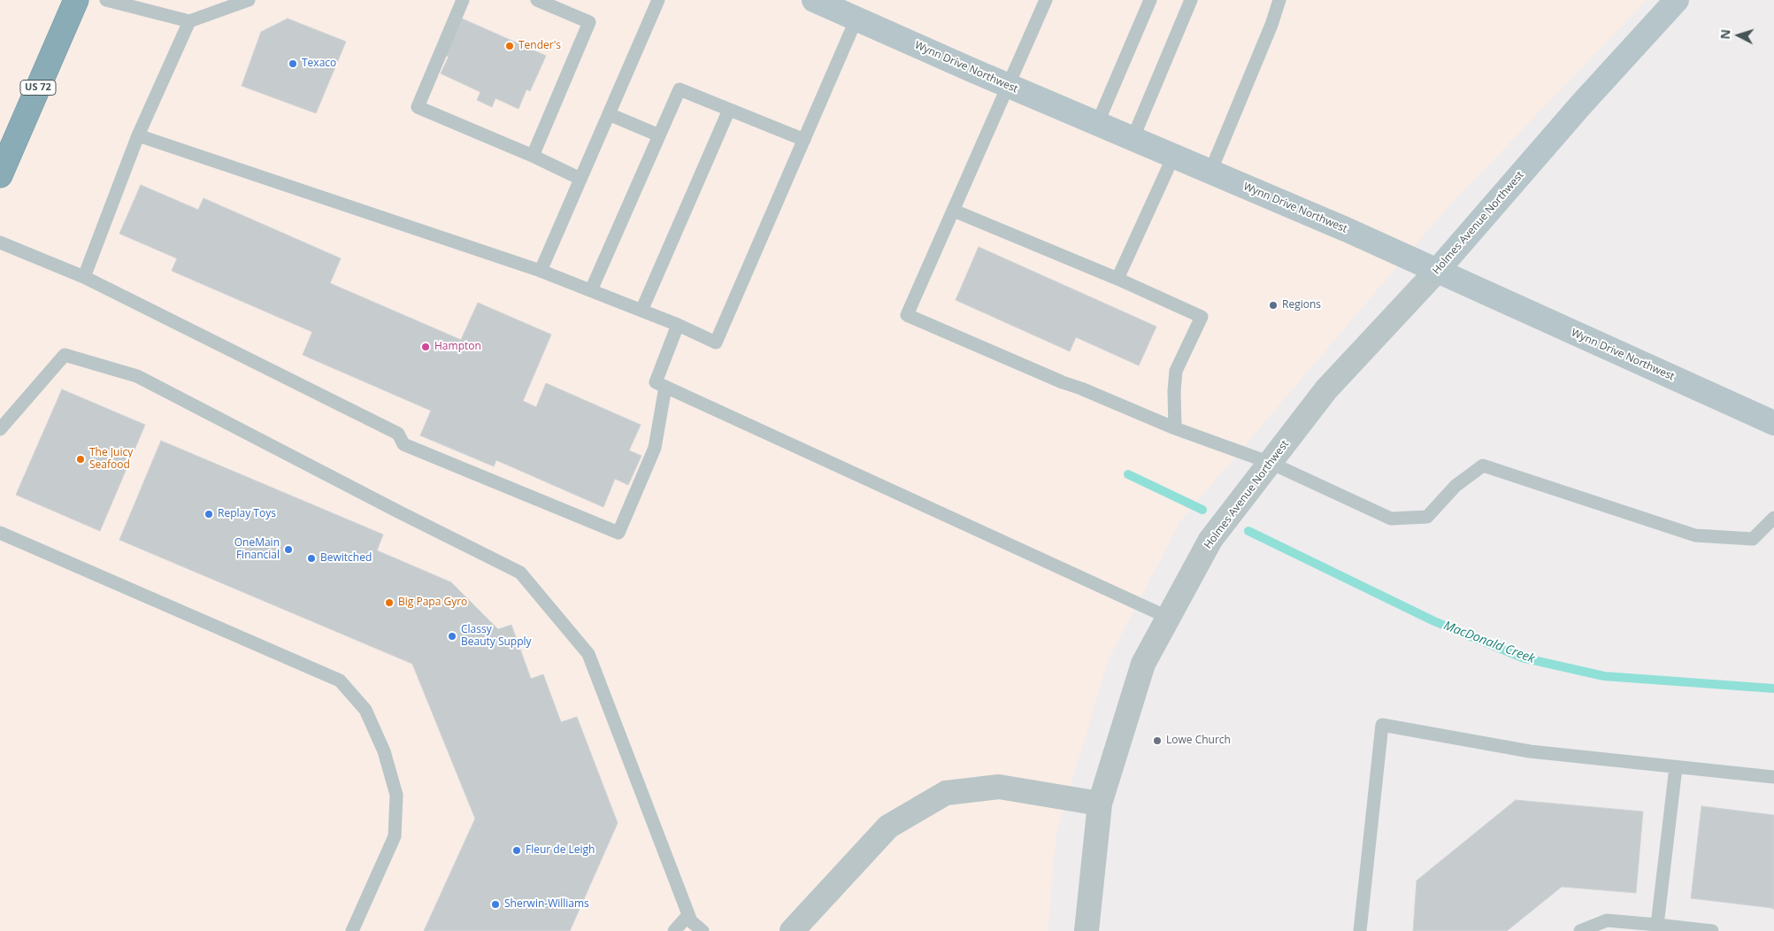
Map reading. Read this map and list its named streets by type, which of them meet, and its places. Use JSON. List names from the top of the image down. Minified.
{"streets":{"highway":["US 72"],"street":["Wynn Drive Northwest","Holmes Avenue Northwest"]},"crossings":[["Wynn Drive Northwest","Holmes Avenue Northwest"]],"water":["MacDonald Creek"],"places":["Tender's","Texaco","Regions","Hampton","The Juicy Seafood","Replay Toys","OneMain Financial","Bewitched","Big Papa Gyro","Classy Beauty Supply","Lowe Church","Fleur de Leigh","Sherwin-Williams"],"north":"left"}
